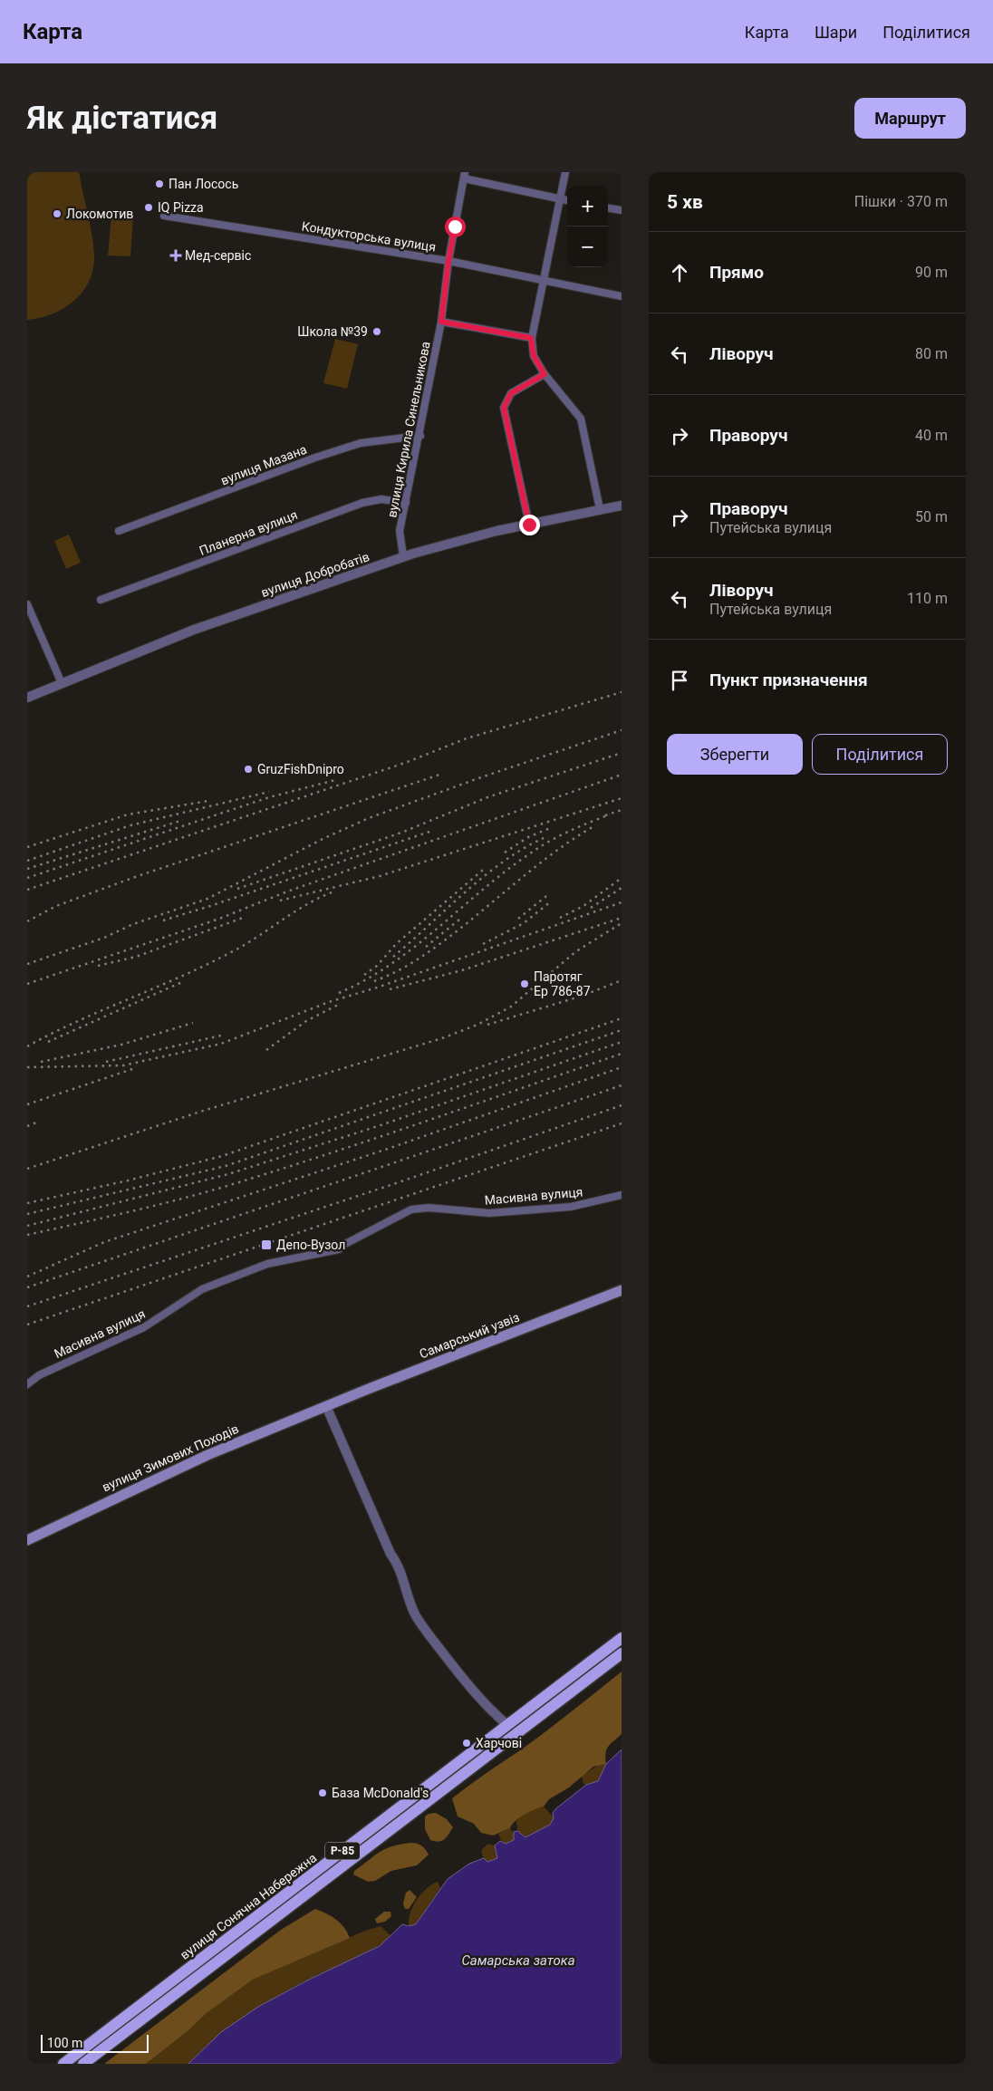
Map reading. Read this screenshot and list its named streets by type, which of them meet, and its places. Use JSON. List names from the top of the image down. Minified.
{"streets":{"main road":["Самарський узвіз","вулиця Зимових Походів","Р-85","вулиця Сонячна Набережна"],"street":["Кондукторська вулиця","вулиця Кирила Синельникова","вулиця Мазана","Планерна вулиця","вулиця Добробатів","Масивна вулиця"]},"crossings":[["Кондукторська вулиця","вулиця Кирила Синельникова"],["вулиця Кирила Синельникова","вулиця Мазана"],["вулиця Кирила Синельникова","Планерна вулиця"],["вулиця Кирила Синельникова","вулиця Добробатів"],["Самарський узвіз","вулиця Зимових Походів"]],"water":["Самарська затока"],"places":{"other":["Пан Лосось","IQ Pizza","Локомотив","Школа №39","GruzFishDnipro","Паротяг Ер 786-87","Харчові","База McDonald's"],"health":["Мед-сервіс"],"transit":["Депо-Вузол"]},"scale_bar":"100 m","page":{"header":"Карта","nav":["Карта","Шари","Поділитися"],"buttons":["Маршрут",["Зберегти","Поділитися"]],"title":"Як дістатися","heading":["5 хв","Пішки · 370 m"],"map_buttons":["+","−"],"list":[["Прямо","90 m"],["Ліворуч","80 m"],["Праворуч","40 m"],["Праворуч","Путейська вулиця","50 m"],["Ліворуч","Путейська вулиця","110 m"],"Пункт призначення"],"scale":"100 m"}}
